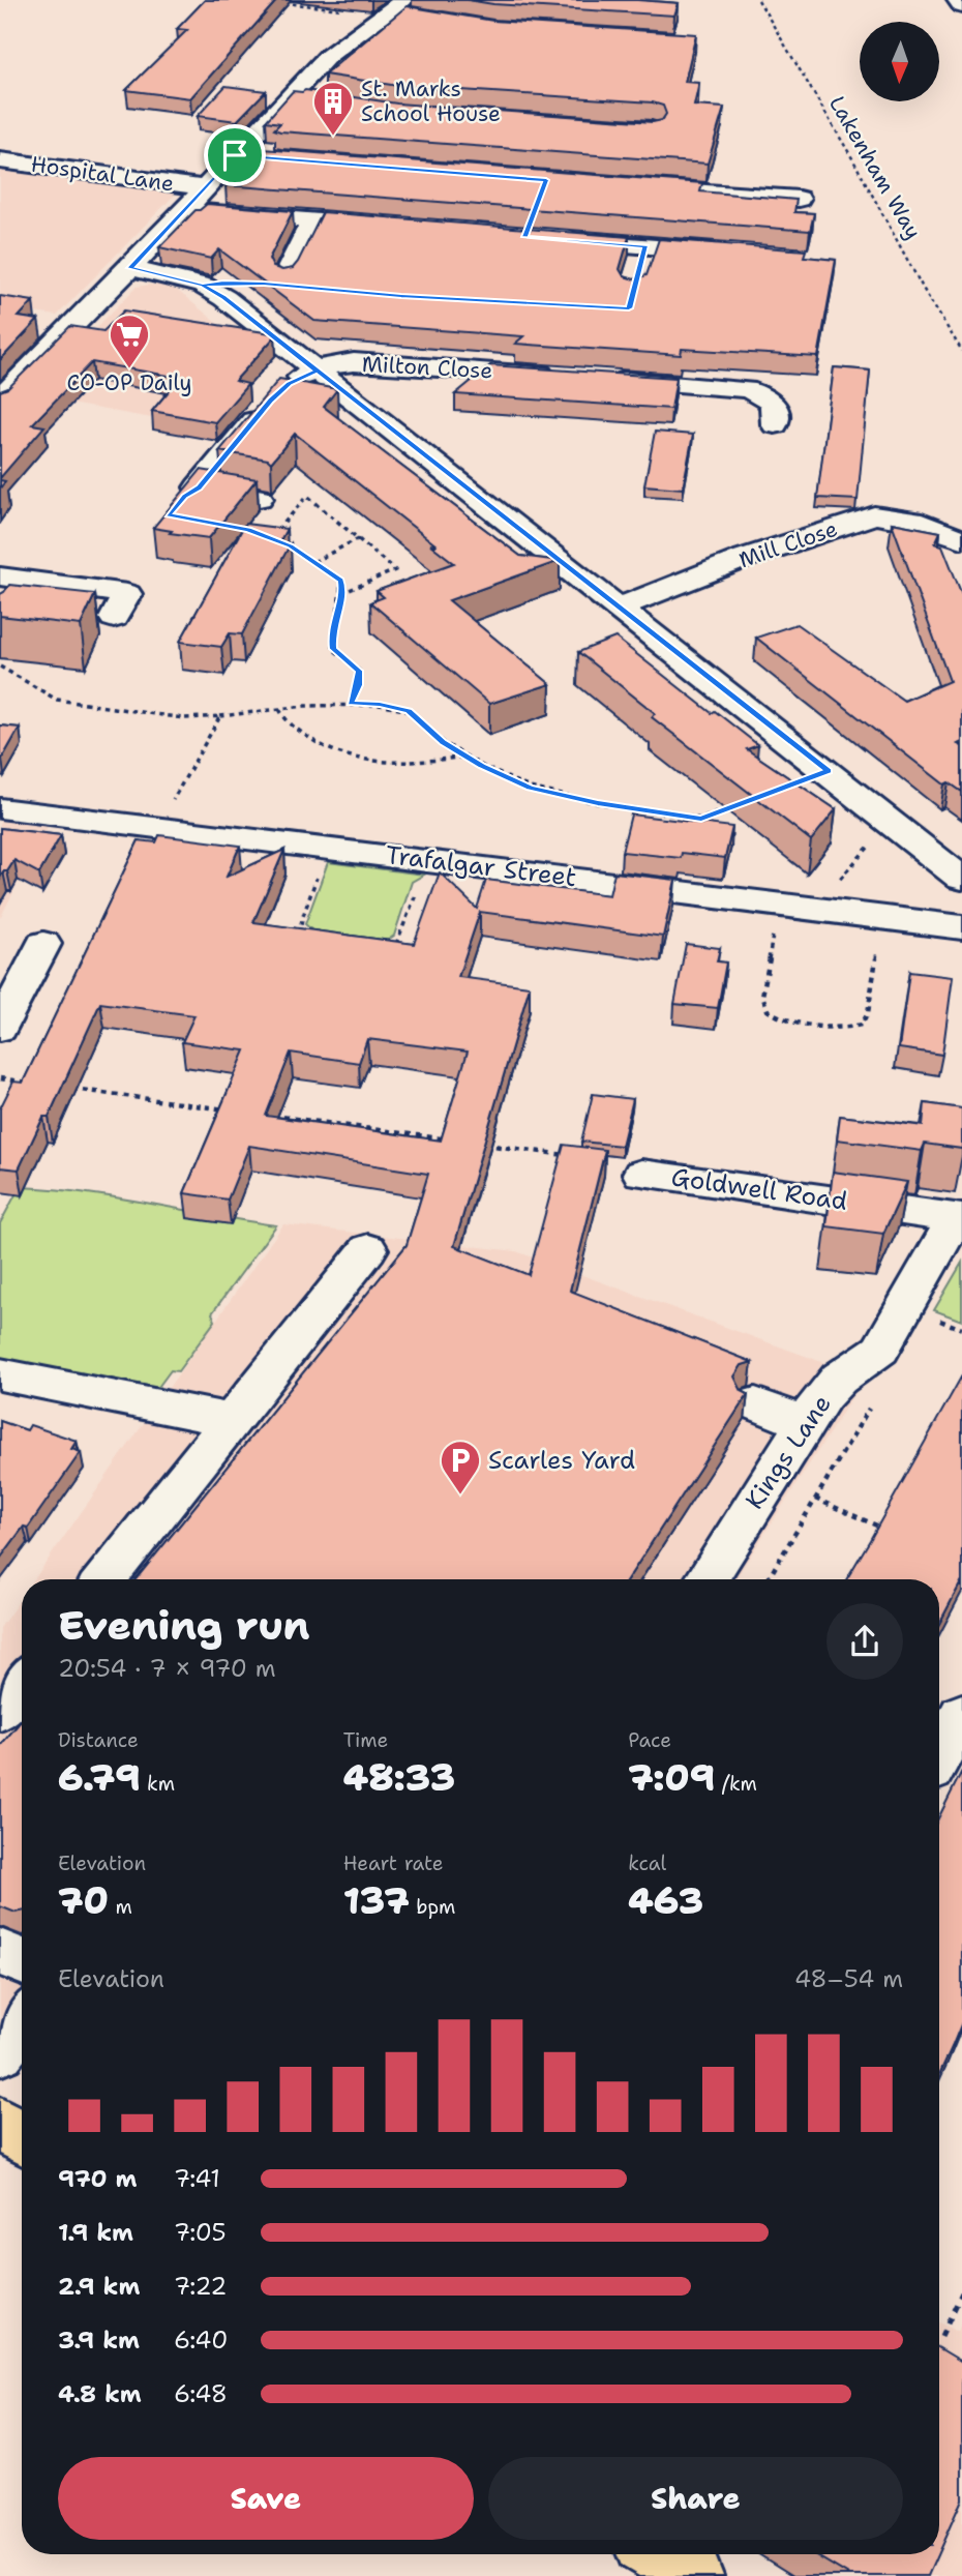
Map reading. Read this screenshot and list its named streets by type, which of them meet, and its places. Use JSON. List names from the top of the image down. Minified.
{"streets":{"street":["Hospital Lane","Milton Close","Mill Close","Trafalgar Street","Goldwell Road","Kings Lane"],"path":["Lakenham Way"]},"crossings":[["Goldwell Road","Kings Lane"]],"places":{"building":["St. Marks School House"],"supermarket":["CO-OP Daily"],"parking":["Scarles Yard"]},"north":"bottom","page":{"heading":["Evening run","20:54 · 7 × 970 m"],"stats":[["Distance","6.79 km"],["Time","48:33"],["Pace","7:09 /km"],["Elevation","70 m"],["Heart rate","137 bpm"],["kcal","463"]],"chart":["Elevation","48–54 m"],"list":[{"name":"970 m","note":"7:41"},{"name":"1.9 km","note":"7:05"},{"name":"2.9 km","note":"7:22"},{"name":"3.9 km","note":"6:40"},{"name":"4.8 km","note":"6:48"}],"buttons":["Save","Share"]}}
